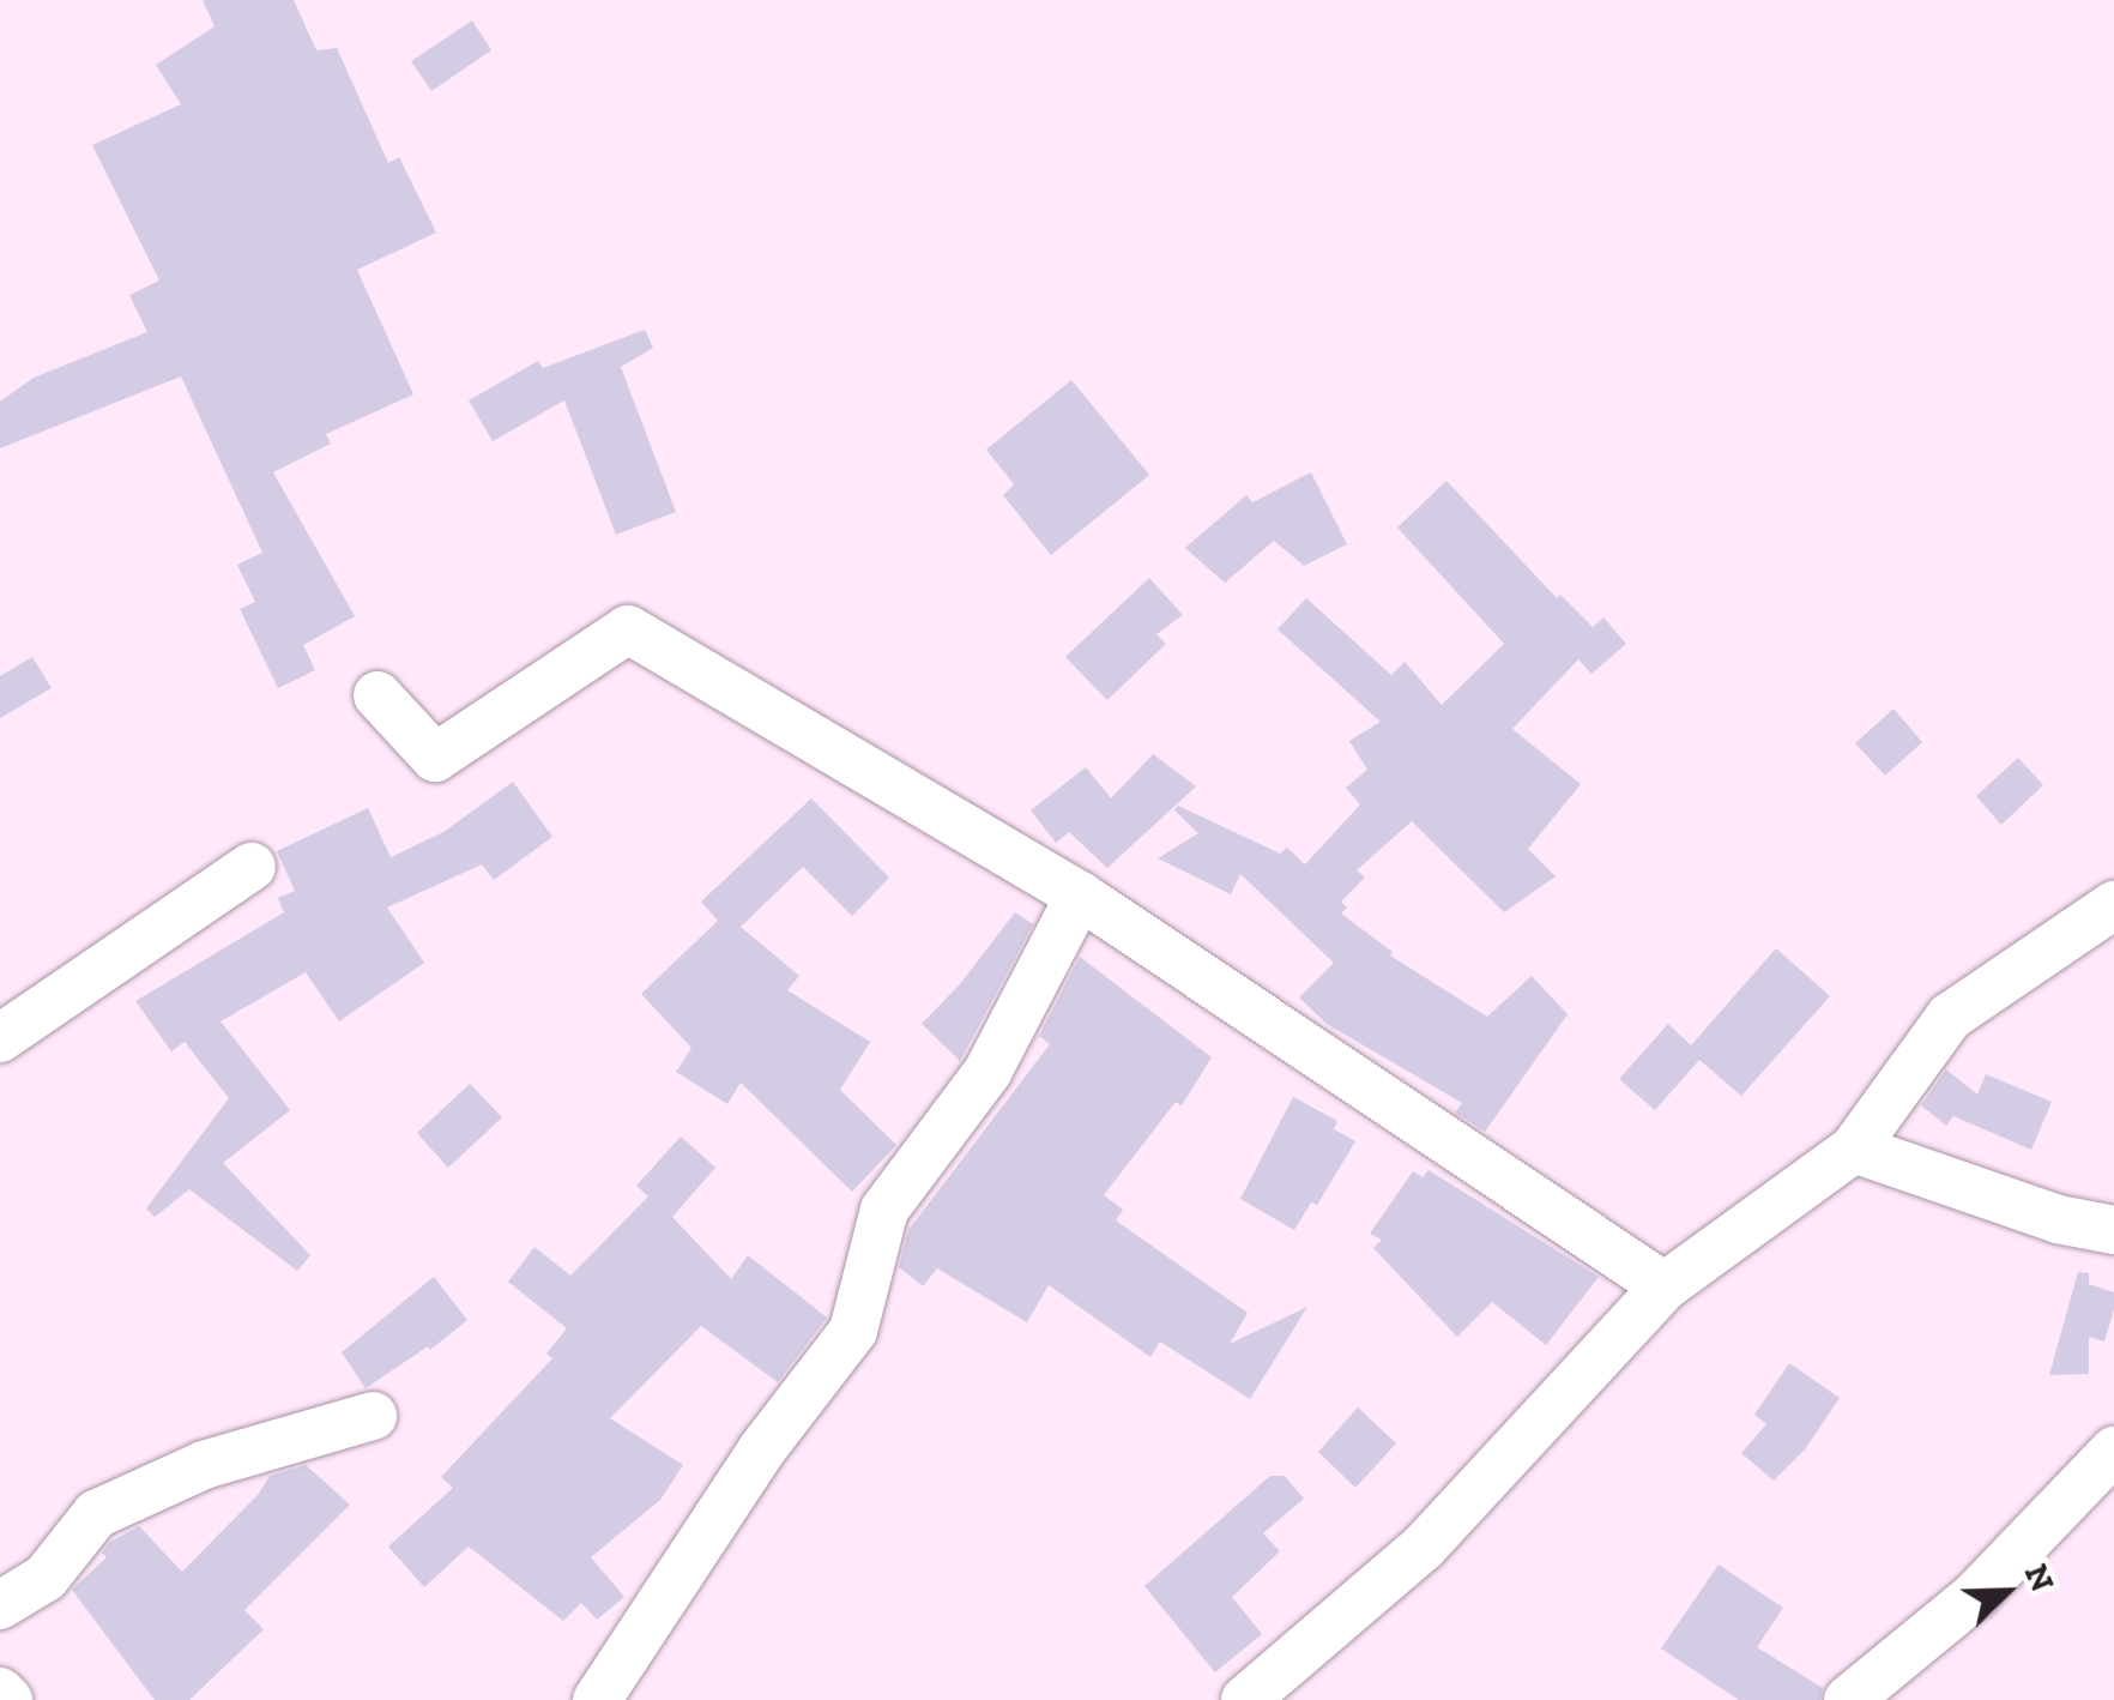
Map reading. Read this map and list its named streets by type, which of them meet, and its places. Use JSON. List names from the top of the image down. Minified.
{"north":"top right"}
